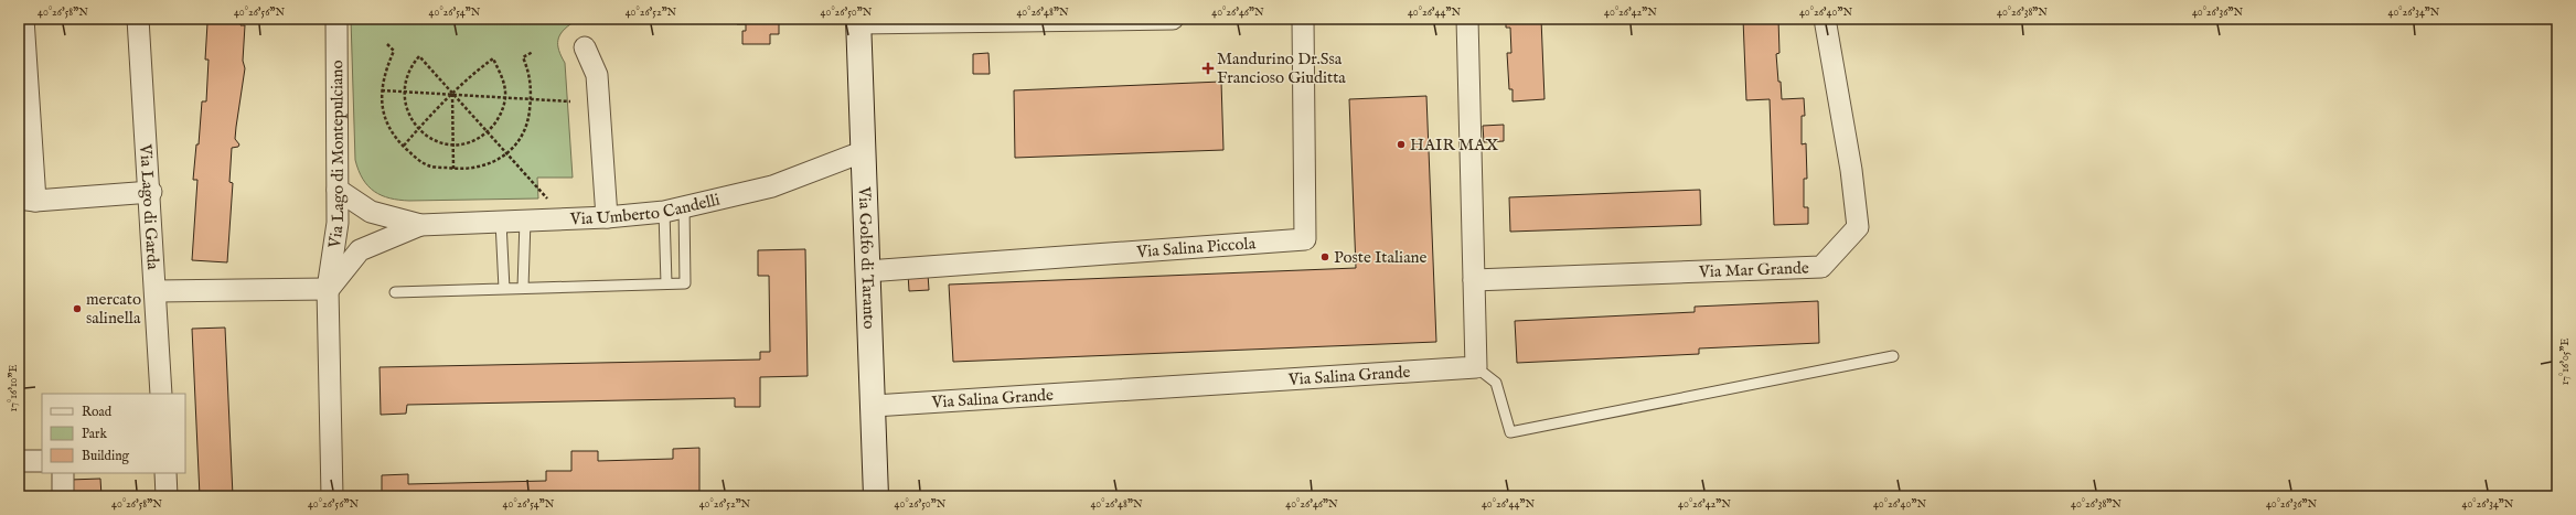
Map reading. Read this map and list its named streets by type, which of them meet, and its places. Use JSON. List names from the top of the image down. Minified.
{"streets":{"street":["Via Lago di Montepulciano","Via Lago di Garda","Via Umberto Candelli","Via Salina Piccola","Via Golfo di Taranto","Via Mar Grande","Via Salina Grande"]},"crossings":[["Via Lago di Montepulciano","Via Umberto Candelli"],["Via Umberto Candelli","Via Golfo di Taranto"],["Via Salina Piccola","Via Golfo di Taranto"],["Via Golfo di Taranto","Via Salina Grande"]],"places":{"health":["Mandurino Dr.Ssa Francioso Giuditta"],"other":["HAIR MAX","Poste Italiane","mercato salinella"]},"legend":["Road","Park","Building"],"coordinates":["40°26'58\"N","40°26'56\"N","40°26'54\"N","40°26'52\"N","40°26'50\"N","40°26'48\"N","40°26'46\"N","40°26'44\"N","40°26'42\"N","40°26'40\"N","40°26'38\"N","40°26'36\"N","40°26'34\"N","17°16'05\"E","17°16'10\"E"]}
